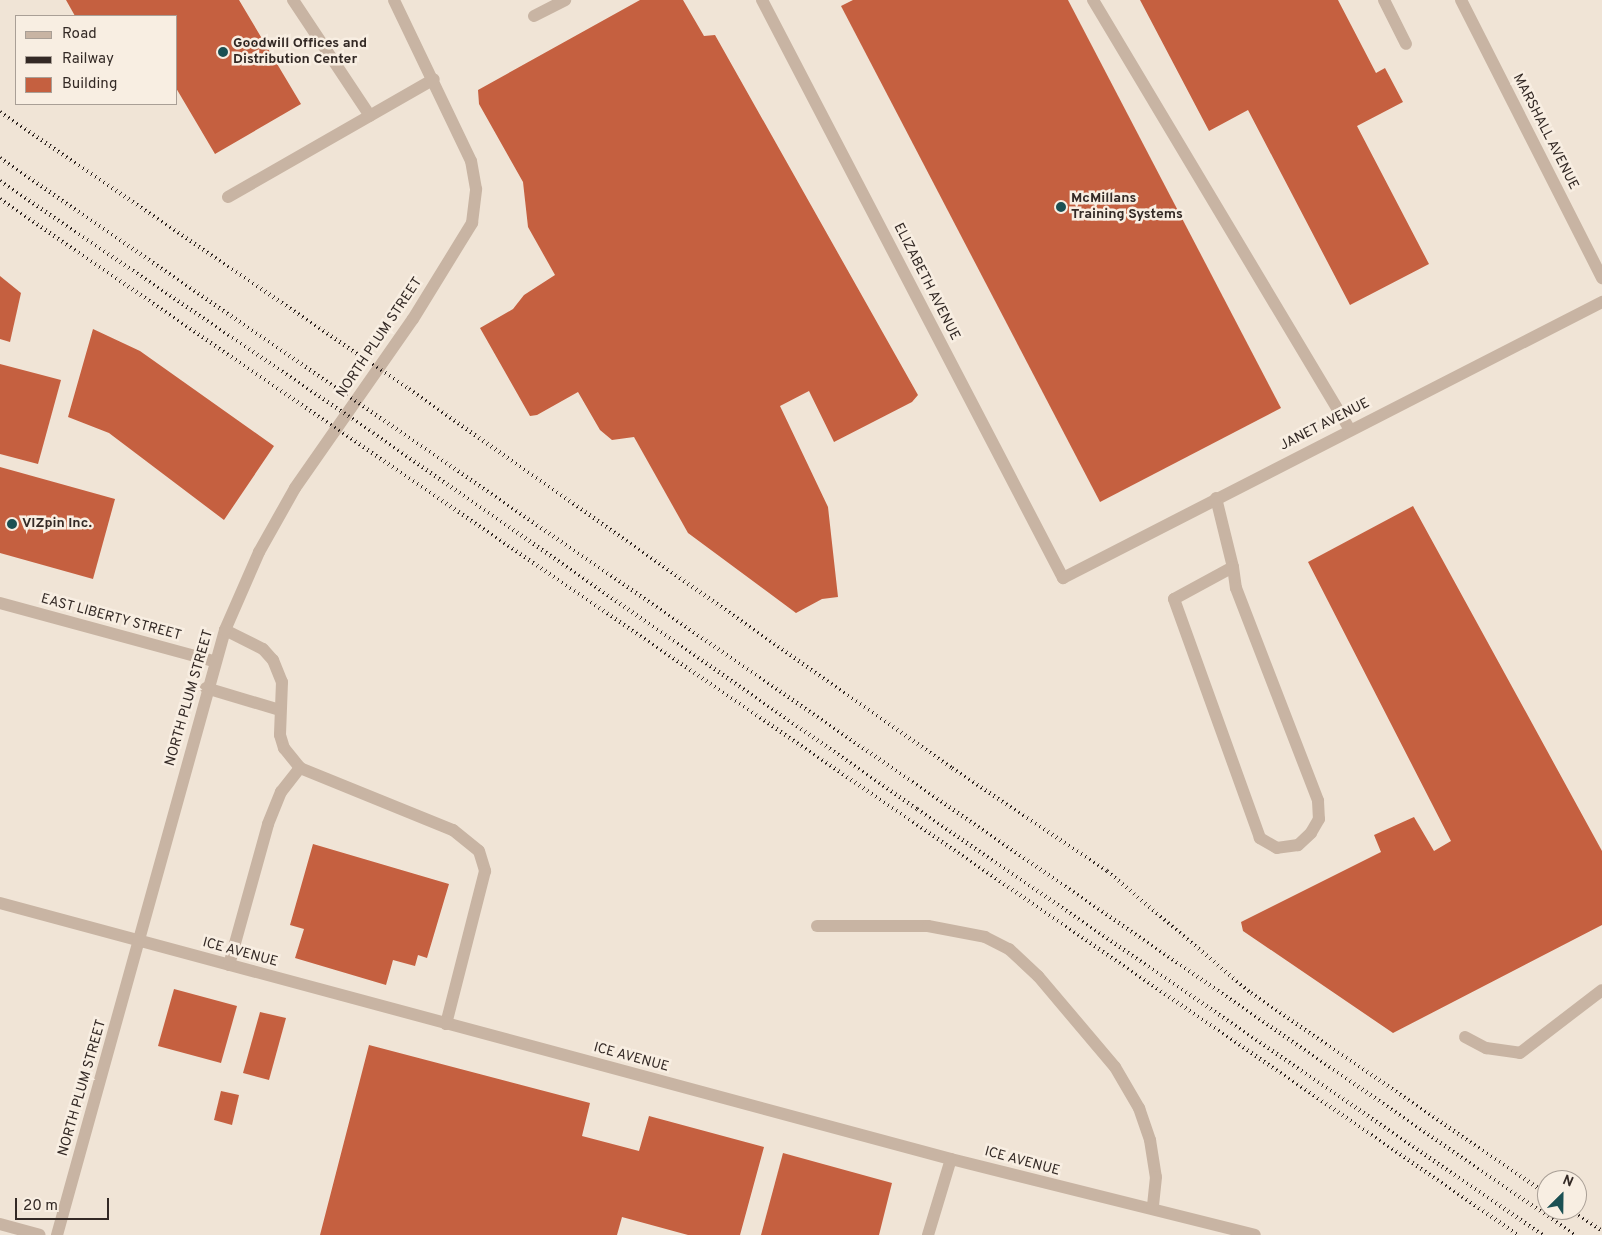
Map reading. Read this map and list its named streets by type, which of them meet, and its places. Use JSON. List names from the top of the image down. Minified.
{"streets":{"street":["MARSHALL AVENUE","ELIZABETH AVENUE","NORTH PLUM STREET","JANET AVENUE","EAST LIBERTY STREET","ICE AVENUE"]},"crossings":[["ELIZABETH AVENUE","JANET AVENUE"],["NORTH PLUM STREET","EAST LIBERTY STREET"],["NORTH PLUM STREET","ICE AVENUE"]],"places":["Goodwill Offices and Distribution Center","McMillans Training Systems","VIZpin Inc."],"legend":["Road","Railway","Building"],"scale_bar":"20 m","north":"top right"}
